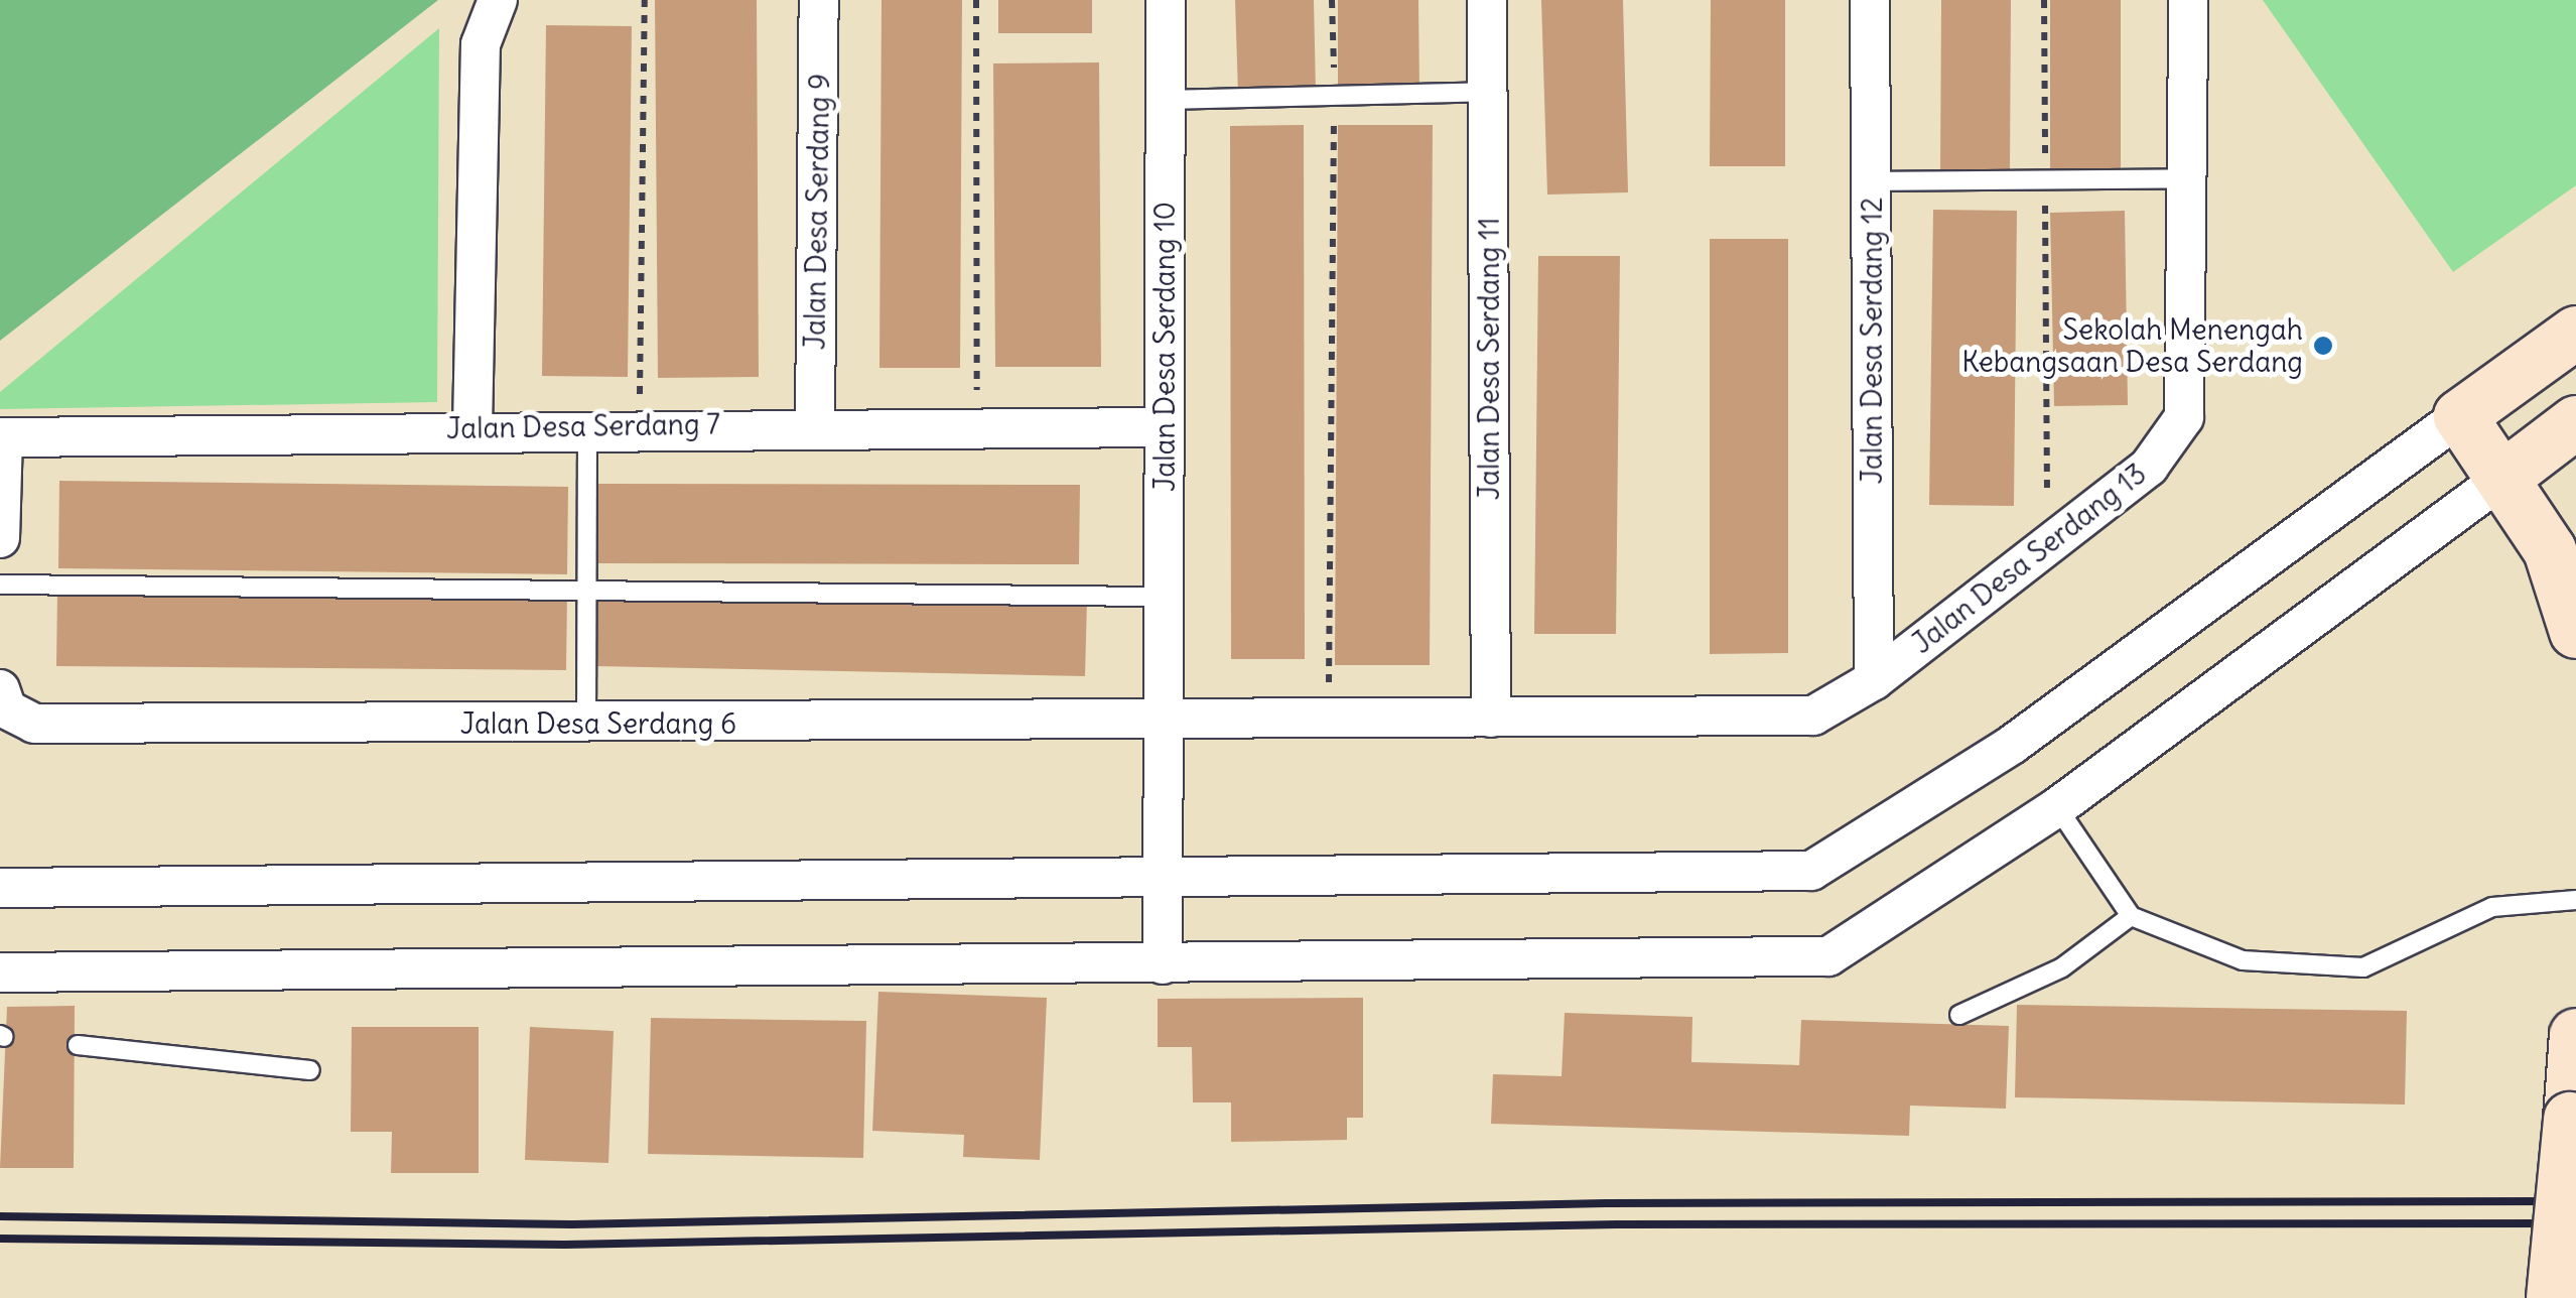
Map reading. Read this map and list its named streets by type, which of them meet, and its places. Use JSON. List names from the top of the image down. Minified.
{"streets":{"street":["Jalan Desa Serdang 9","Jalan Desa Serdang 12","Jalan Desa Serdang 10","Jalan Desa Serdang 11","Jalan Desa Serdang 7","Jalan Desa Serdang 13","Jalan Desa Serdang 6"]},"crossings":[["Jalan Desa Serdang 9","Jalan Desa Serdang 7"],["Jalan Desa Serdang 12","Jalan Desa Serdang 13"],["Jalan Desa Serdang 10","Jalan Desa Serdang 7"],["Jalan Desa Serdang 10","Jalan Desa Serdang 6"],["Jalan Desa Serdang 11","Jalan Desa Serdang 6"],["Jalan Desa Serdang 13","Jalan Desa Serdang 6"]],"places":["Sekolah Menengah Kebangsaan Desa Serdang"]}
